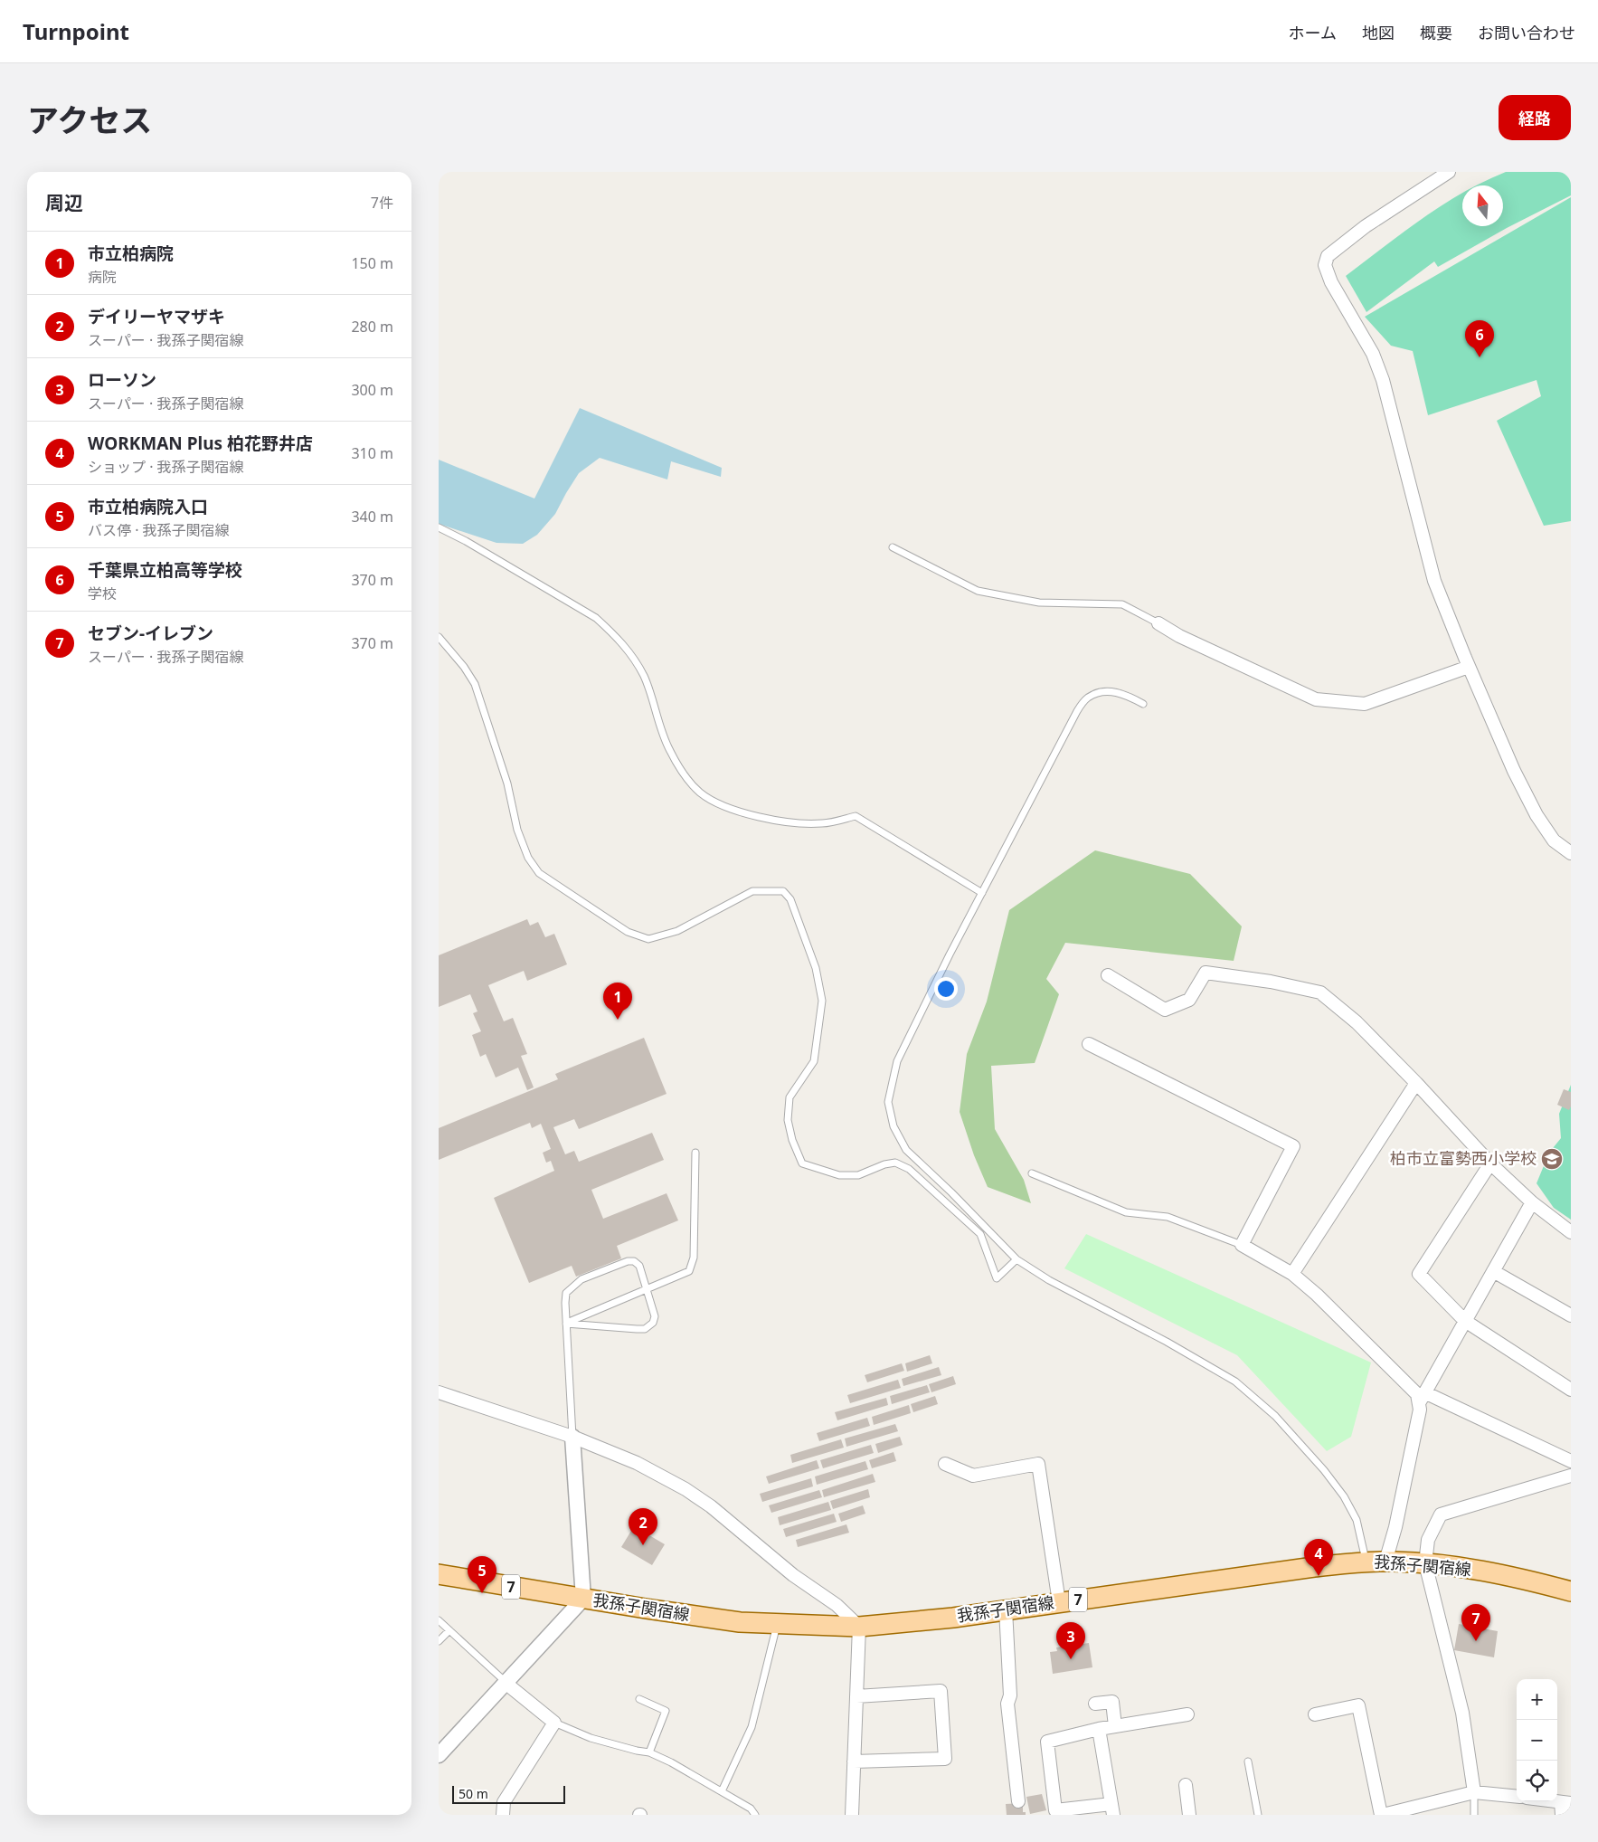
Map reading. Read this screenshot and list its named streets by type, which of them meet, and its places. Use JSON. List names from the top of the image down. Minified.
{"streets":{"main road":["我孫子関宿線","7"]},"places":{"school or university":["柏市立富勢西小学校"]},"scale_bar":"50 m","north":"top","page":{"header":"Turnpoint","nav":["ホーム","地図","概要","お問い合わせ"],"title":"アクセス","buttons":"経路","heading":["周辺","7件"],"list":[{"mark":"1","name":"市立柏病院","note":"病院","value":"150 m"},{"mark":"2","name":"デイリーヤマザキ","note":"スーパー · 我孫子関宿線","value":"280 m"},{"mark":"3","name":"ローソン","note":"スーパー · 我孫子関宿線","value":"300 m"},{"mark":"4","name":"WORKMAN Plus 柏花野井店","note":"ショップ · 我孫子関宿線","value":"310 m"},{"mark":"5","name":"市立柏病院入口","note":"バス停 · 我孫子関宿線","value":"340 m"},{"mark":"6","name":"千葉県立柏高等学校","note":"学校","value":"370 m"},{"mark":"7","name":"セブン-イレブン","note":"スーパー · 我孫子関宿線","value":"370 m"}],"pins":["6","1","2","4","5","7","3"],"map_buttons":["+","−"],"scale":"50 m"}}
